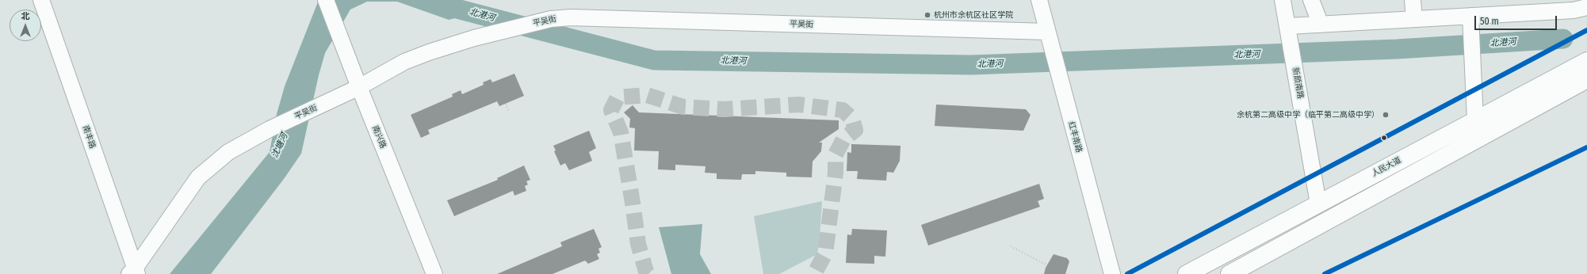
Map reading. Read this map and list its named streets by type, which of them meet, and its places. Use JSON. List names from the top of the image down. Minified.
{"streets":{"main road":["人民大道"],"street":["平吴街","新颜南路","南丰路","南兴路","红丰南路"]},"crossings":[["平吴街","南丰路"],["平吴街","南兴路"],["平吴街","红丰南路"],["新颜南路","人民大道"]],"water":["北港河","沈塘河"],"places":["杭州市余杭区社区学院","余杭第二高级中学（临平第二高级中学）"],"scale_bar":"50 m","north":"top"}
